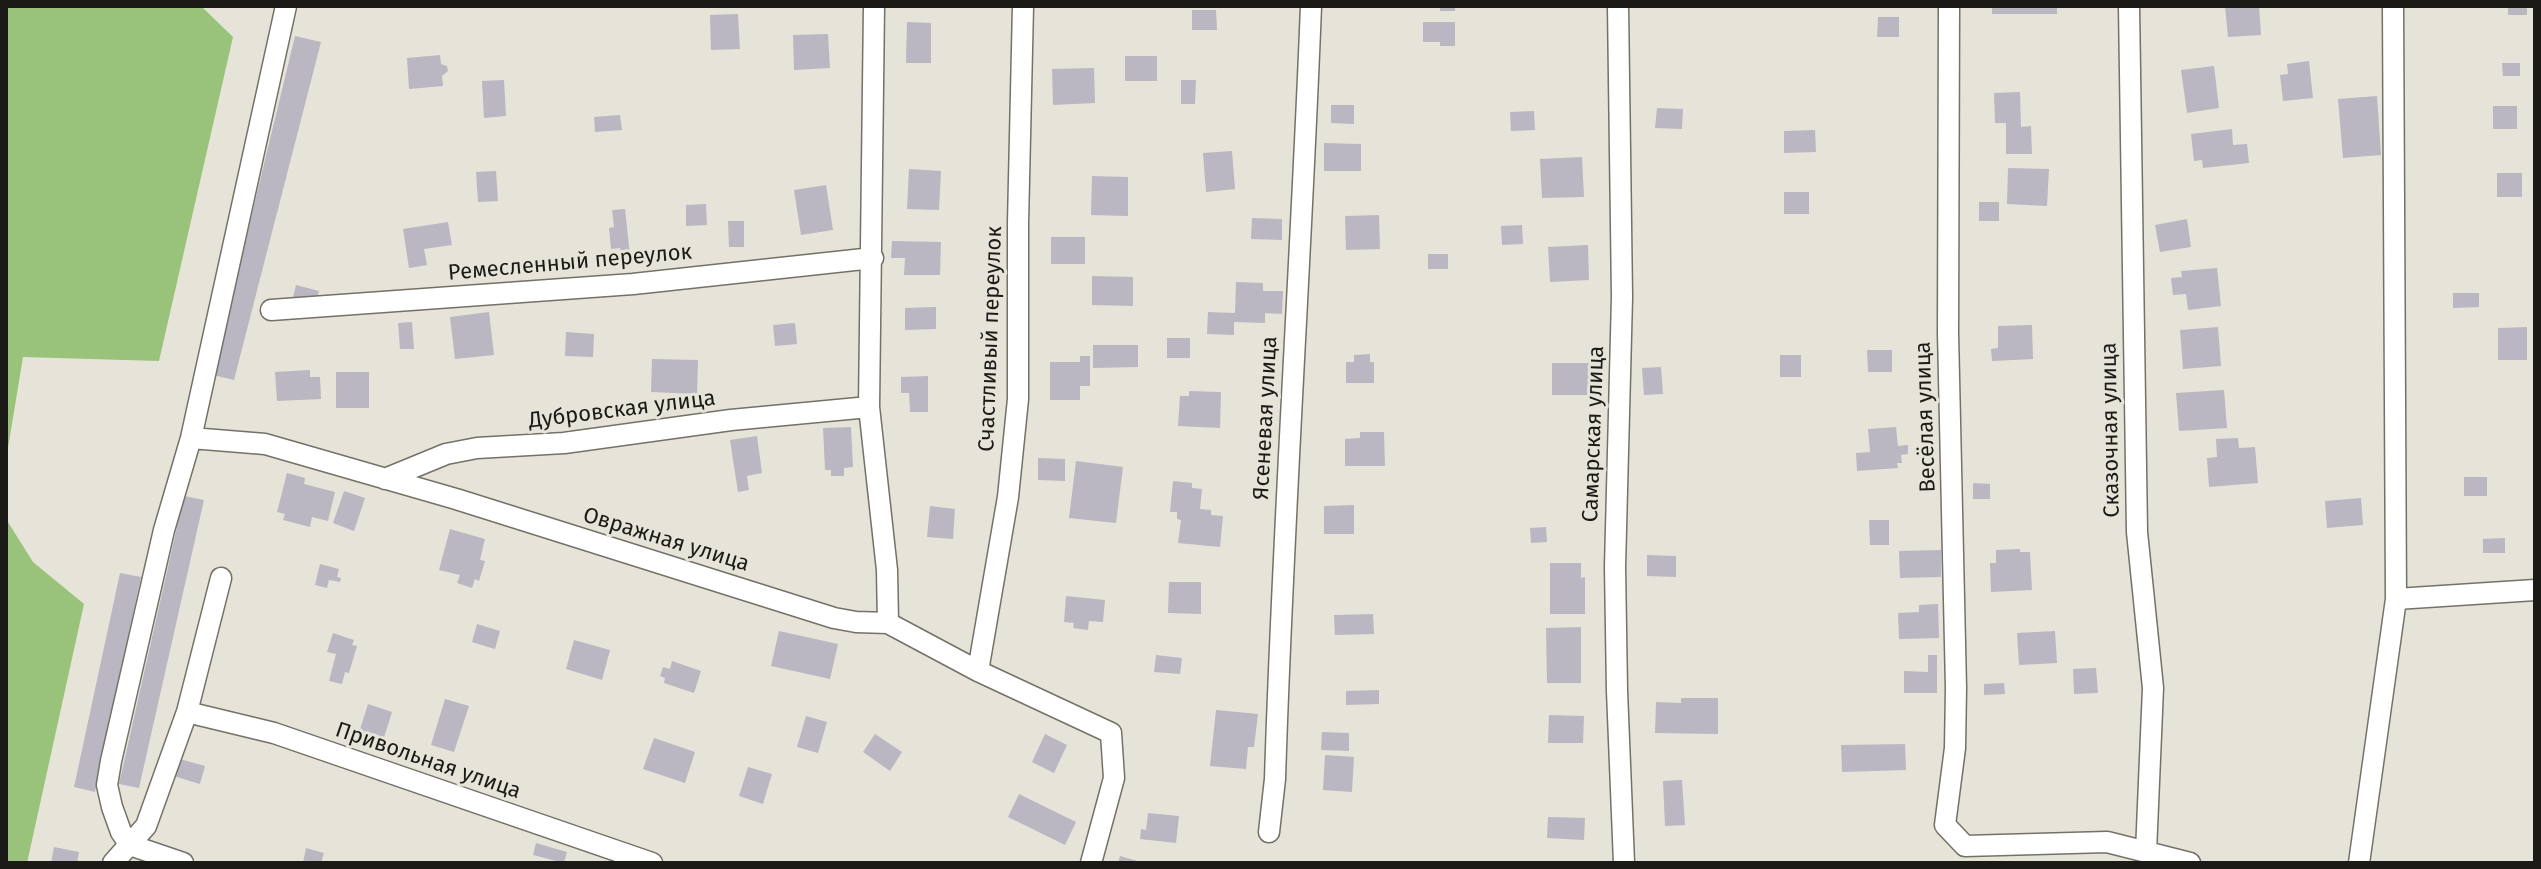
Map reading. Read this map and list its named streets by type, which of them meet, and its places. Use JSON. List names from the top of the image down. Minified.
{"streets":{"street":["Ремесленный переулок","Счастливый переулок","Дубровская улица","Весёлая улица","Ясеневая улица","Сказочная улица","Самарская улица","Овражная улица","Привольная улица"]},"crossings":[["Счастливый переулок","Овражная улица"],["Дубровская улица","Овражная улица"],["Весёлая улица","Сказочная улица"]]}
